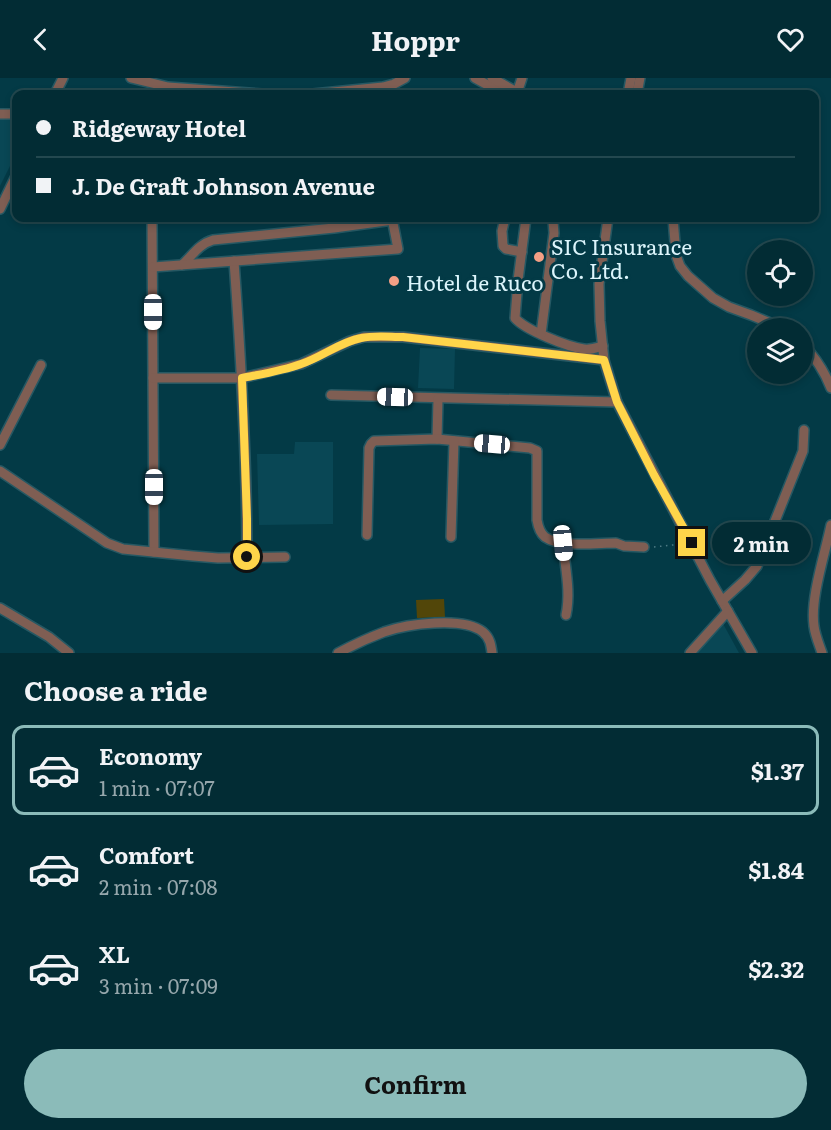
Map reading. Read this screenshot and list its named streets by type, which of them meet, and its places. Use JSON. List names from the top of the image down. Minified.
{"places":["SIC Insurance Co. Ltd.","Hotel de Ruco"],"page":{"header":"Hoppr","banner":["Ridgeway Hotel","J. De Graft Johnson Avenue"],"bubble":"2 min","heading":"Choose a ride","list":[{"name":"Economy","note":"1 min · 07:07","value":"$1.37"},{"name":"Comfort","note":"2 min · 07:08","value":"$1.84"},{"name":"XL","note":"3 min · 07:09","value":"$2.32"}],"buttons":"Confirm"}}
